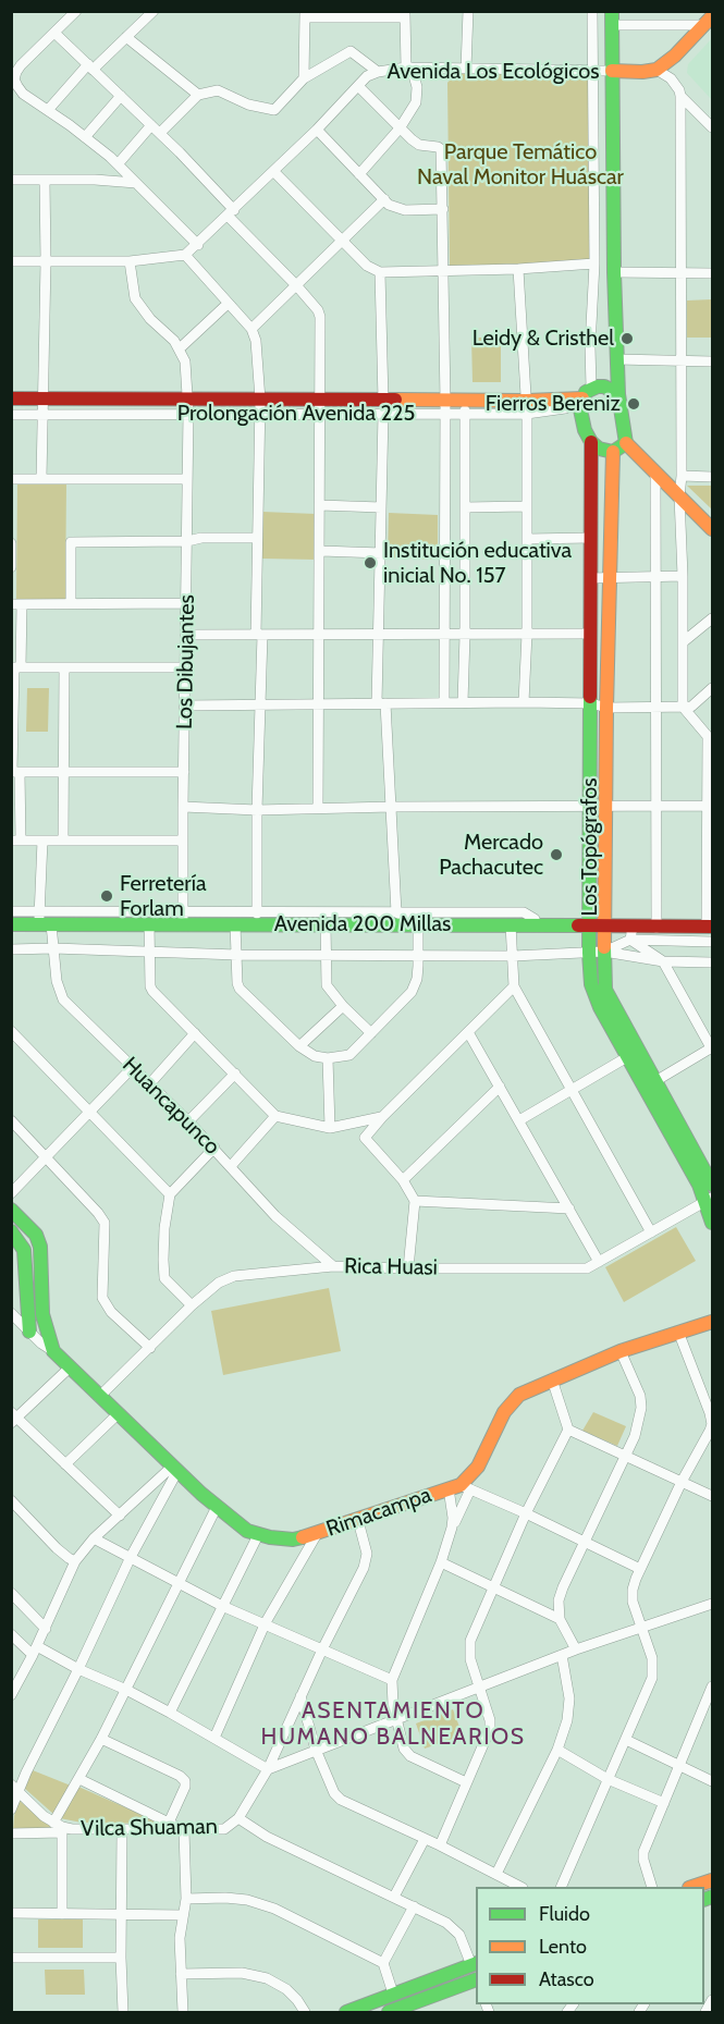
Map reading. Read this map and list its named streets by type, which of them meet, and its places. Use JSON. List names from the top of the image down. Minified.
{"streets":{"main road":["Avenida Los Ecológicos","Prolongación Avenida 225","Los Topógrafos","Avenida 200 Millas","Rimacampa"],"street":["Los Dibujantes","Huancapunco","Rica Huasi","Vilca Shuaman"]},"crossings":[["Prolongación Avenida 225","Los Dibujantes"],["Prolongación Avenida 225","Los Topógrafos"],["Los Dibujantes","Avenida 200 Millas"],["Los Topógrafos","Avenida 200 Millas"],["Los Topógrafos","Rica Huasi"],["Avenida 200 Millas","Huancapunco"],["Huancapunco","Rica Huasi"],["Rica Huasi","Rimacampa"],["Rimacampa","Vilca Shuaman"]],"districts":["ASENTAMIENTO HUMANO BALNEARIOS"],"parks":["Parque Temático Naval Monitor Huáscar"],"places":["Leidy & Cristhel","Fierros Bereniz","Institución educativa inicial No. 157","Mercado Pachacutec","Ferretería Forlam"],"legend":["Fluido","Lento","Atasco"]}
